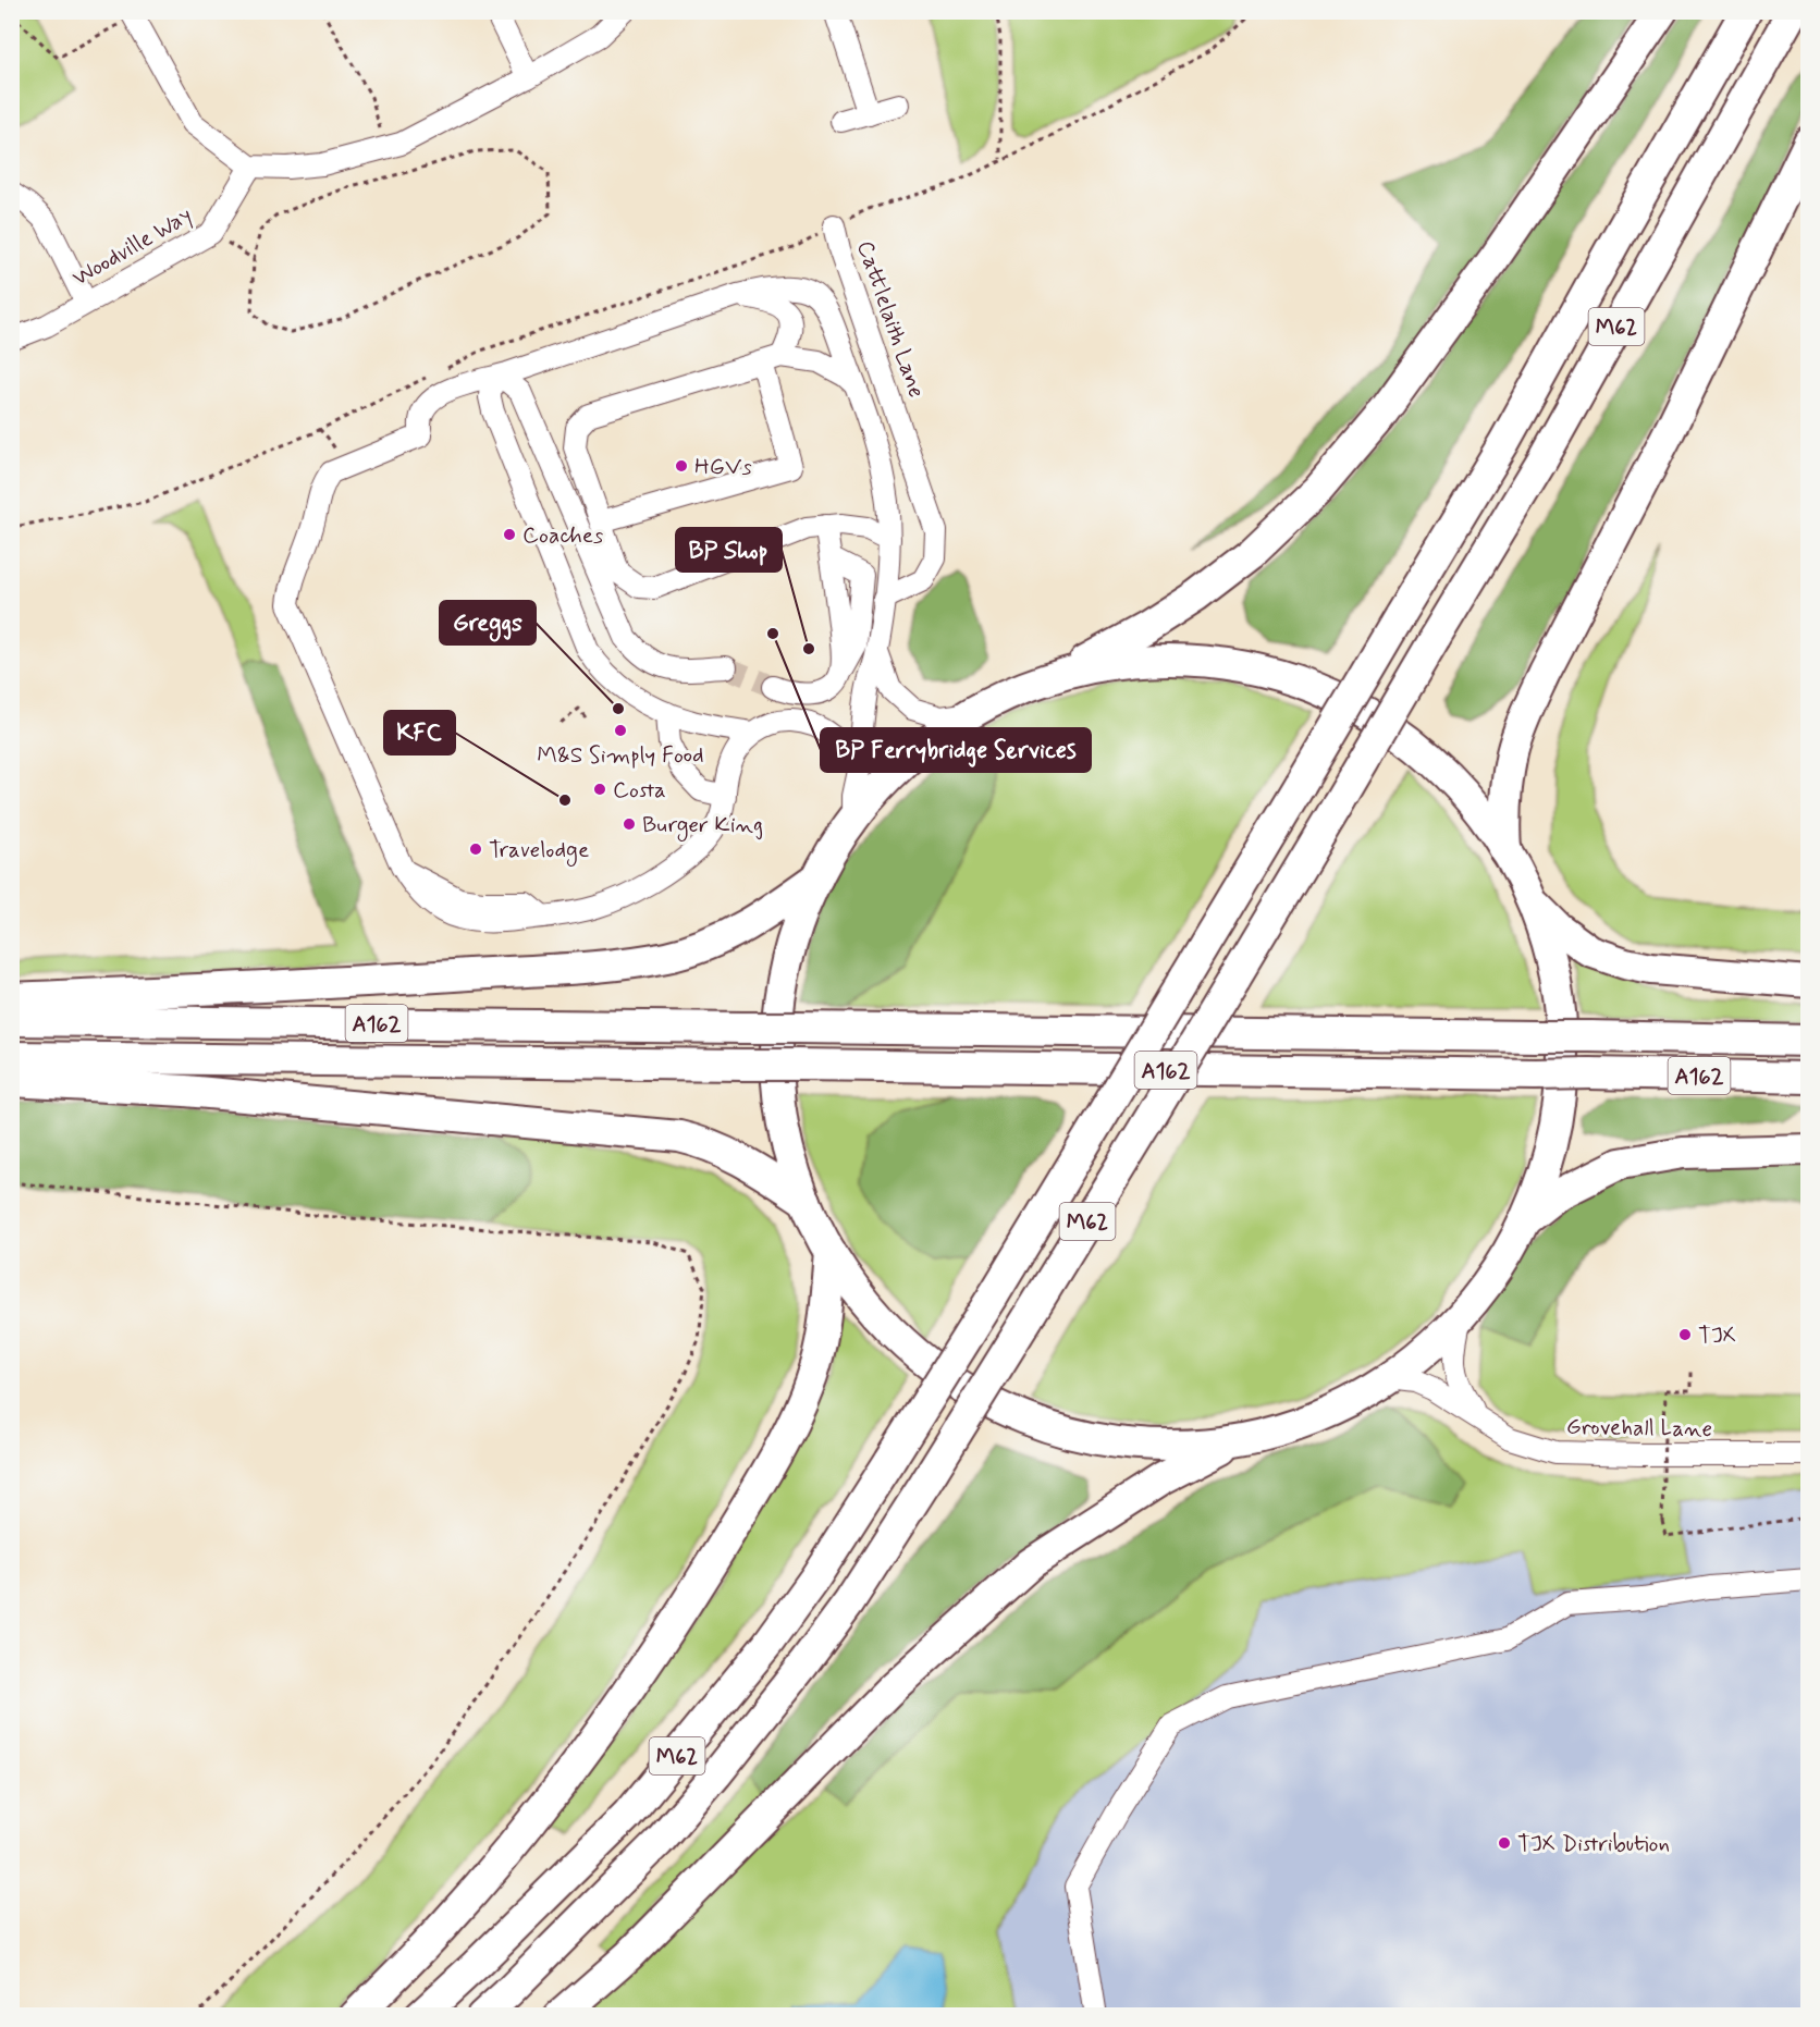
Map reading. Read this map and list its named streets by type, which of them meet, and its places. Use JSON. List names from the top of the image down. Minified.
{"streets":{"highway":["M62","A162"],"street":["Woodville Way","Cattlelaith Lane","Grovehall Lane"]},"places":["HGVs","Coaches","BP Ferrybridge Services","BP Shop","Greggs","M&S Simply Food","Costa","KFC","Burger King","Travelodge","TJX","TJX Distribution"]}
